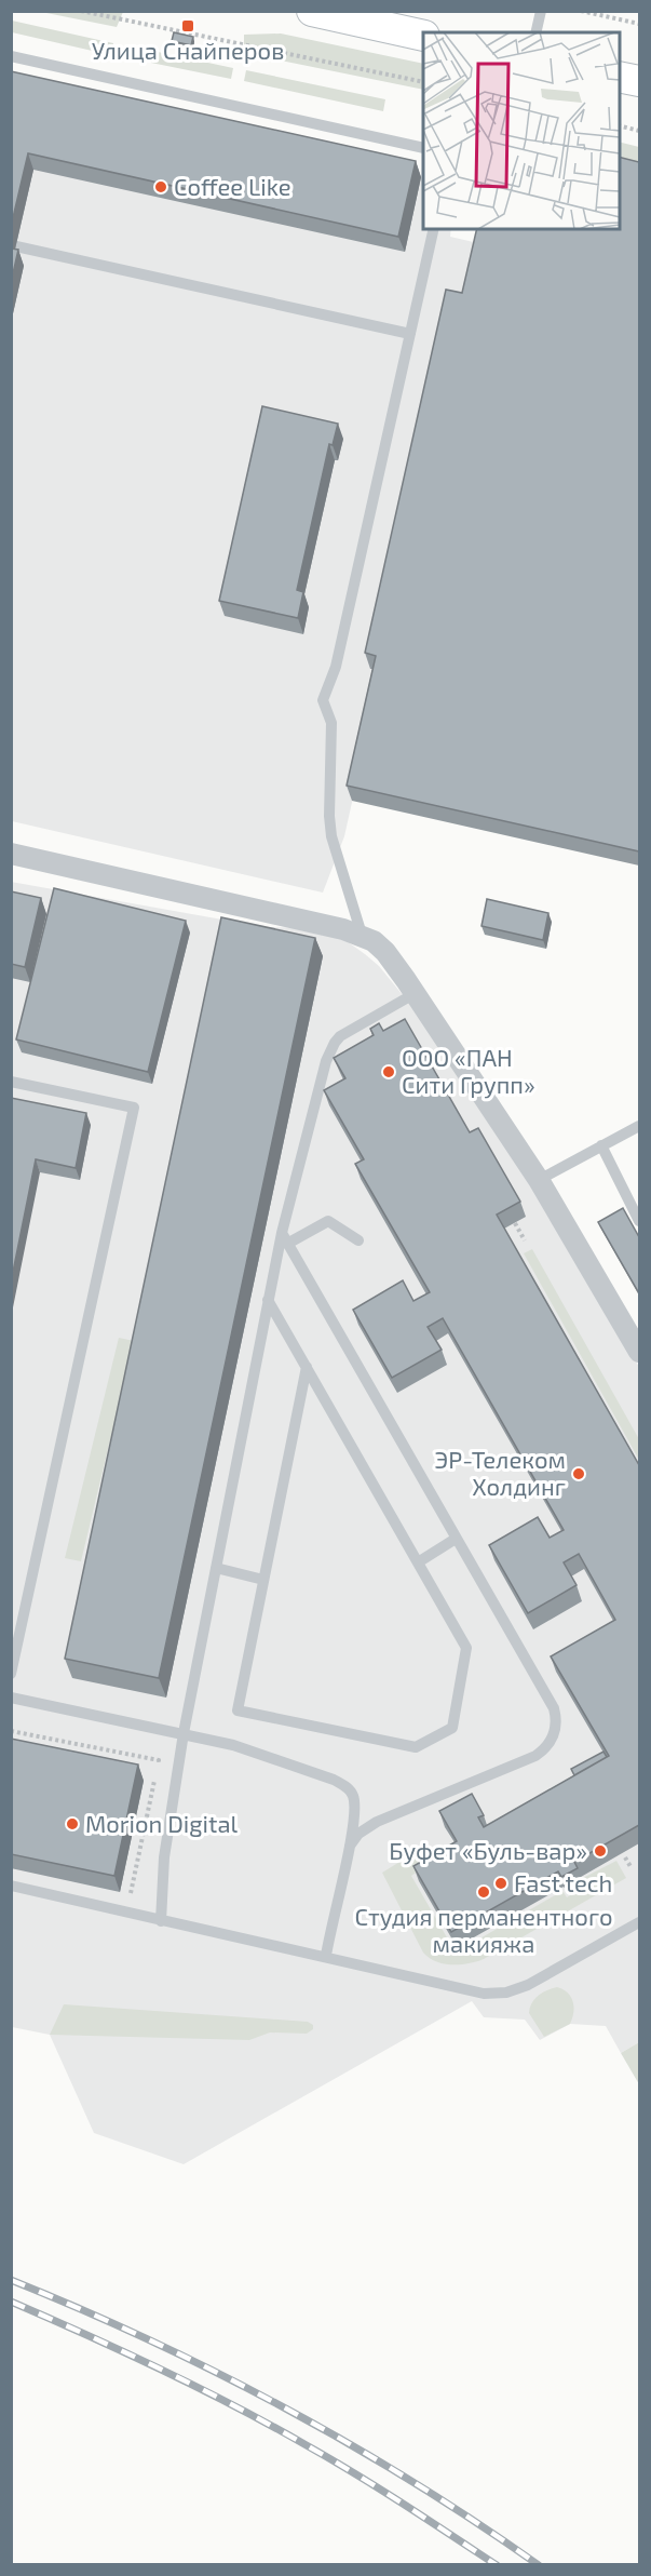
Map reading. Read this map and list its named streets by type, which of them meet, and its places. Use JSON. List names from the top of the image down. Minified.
{"places":{"transit":["Улица Снайперов"],"other":["Coffee Like","ООО «ПАН Сити Групп»","ЭР-Телеком Холдинг","Morion Digital","Буфет «Буль-вар»","Fast tech","Студия перманентного макияжа"]}}
